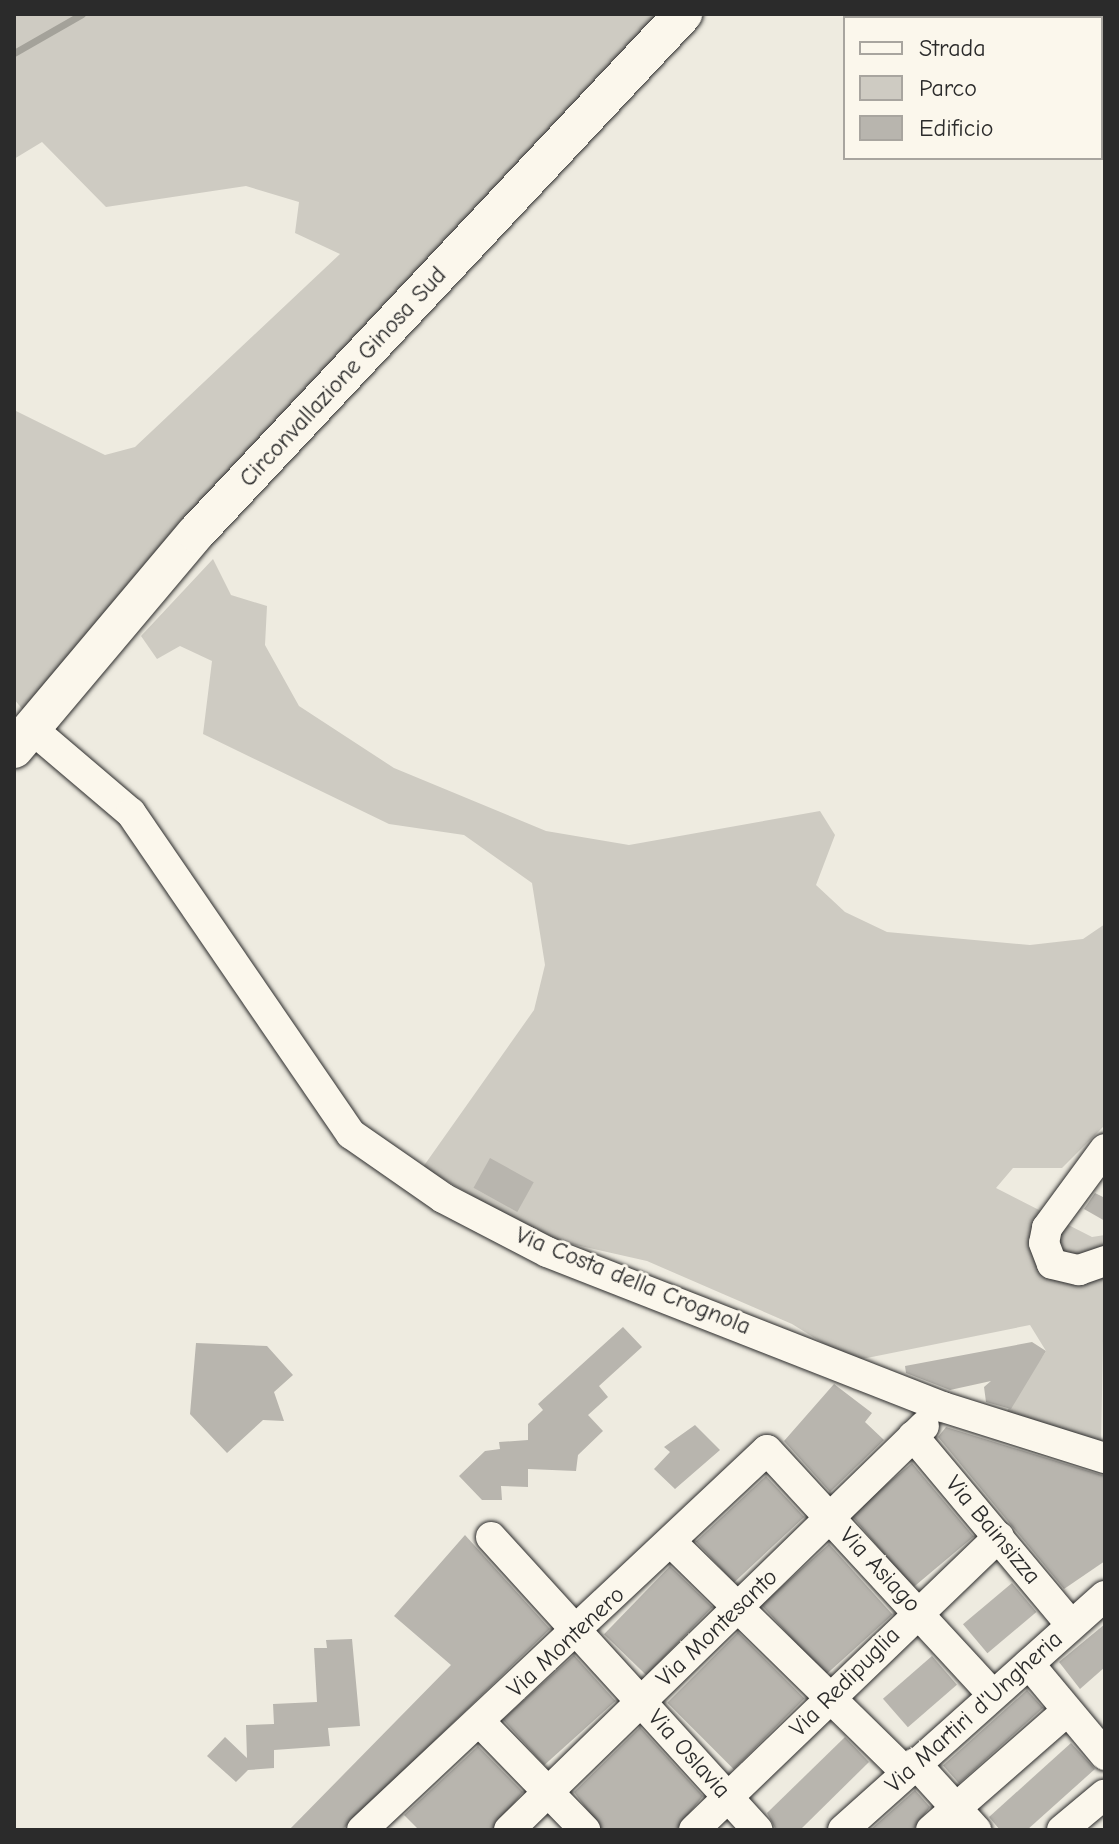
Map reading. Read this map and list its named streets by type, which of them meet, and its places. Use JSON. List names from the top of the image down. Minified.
{"streets":{"main road":["Circonvallazione Ginosa Sud"],"street":["Via Costa della Crognola","Via Bainsizza","Via Asiago","Via Montesanto","Via Montenero","Via Redipuglia","Via Martiri d'Ungheria","Via Oslavia"]},"crossings":[["Circonvallazione Ginosa Sud","Via Costa della Crognola"],["Via Bainsizza","Via Montesanto"],["Via Bainsizza","Via Redipuglia"],["Via Bainsizza","Via Martiri d'Ungheria"],["Via Asiago","Via Montesanto"],["Via Asiago","Via Montenero"],["Via Asiago","Via Redipuglia"],["Via Asiago","Via Martiri d'Ungheria"],["Via Montesanto","Via Oslavia"],["Via Montenero","Via Oslavia"],["Via Redipuglia","Via Oslavia"]],"legend":["Strada","Parco","Edificio"]}
